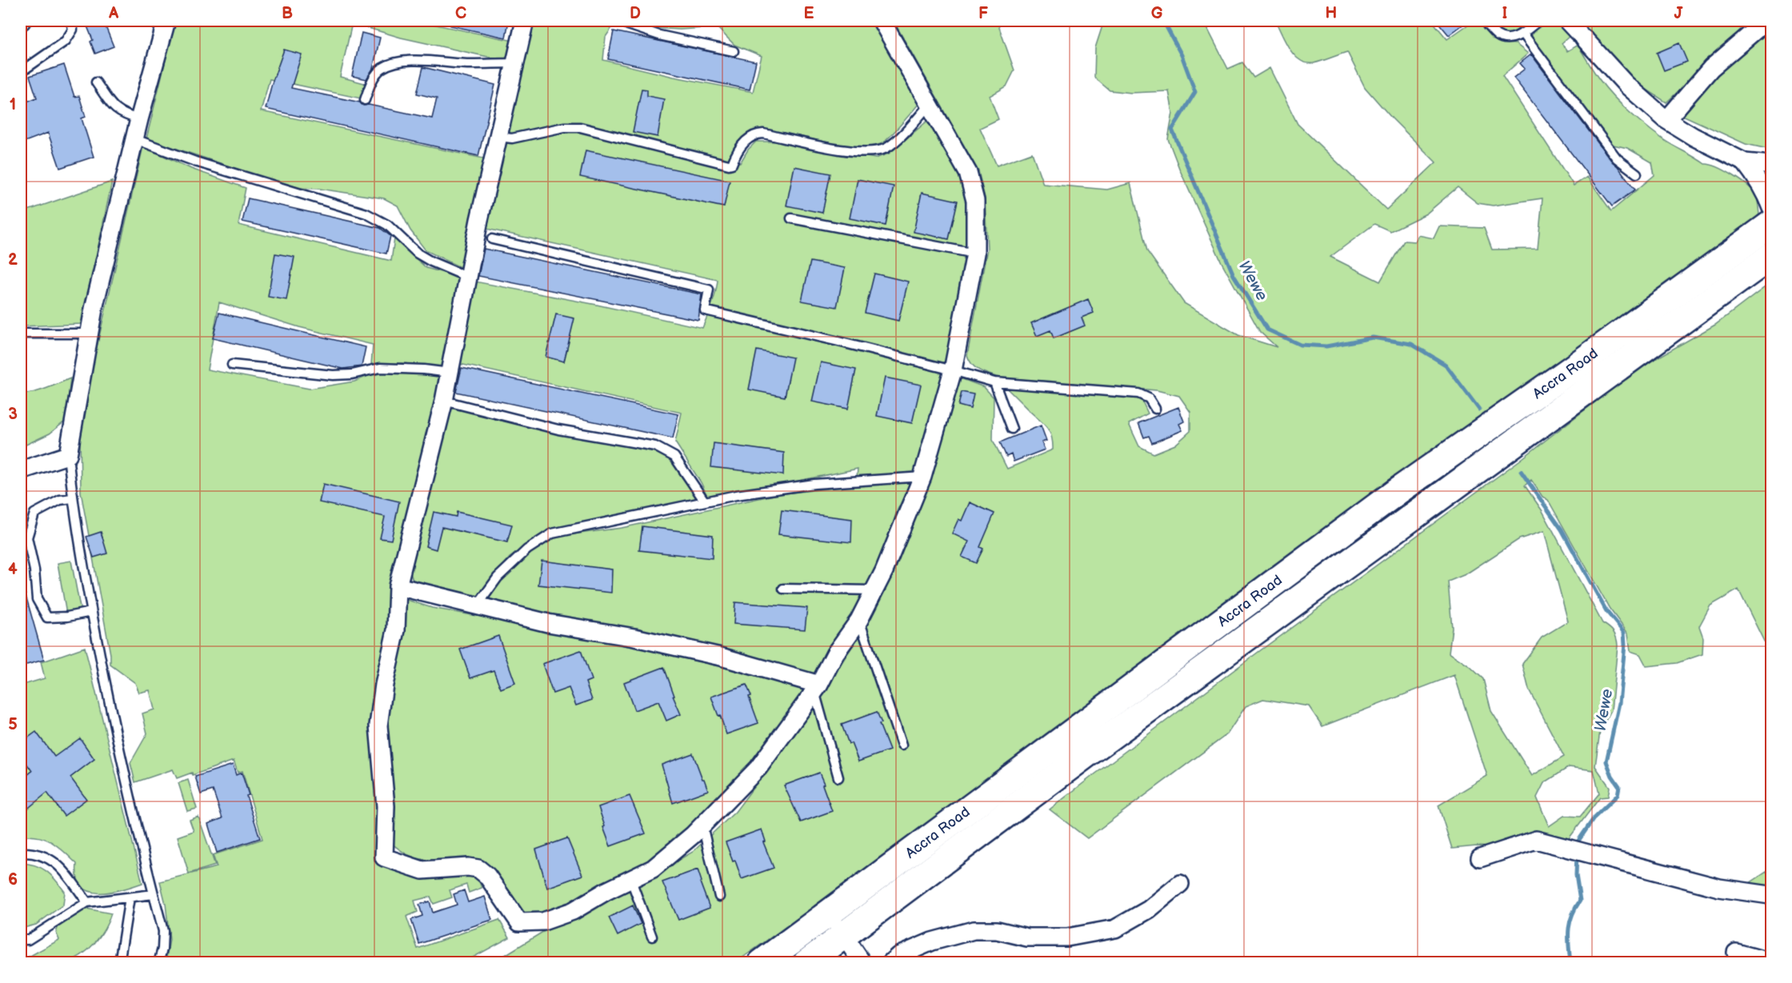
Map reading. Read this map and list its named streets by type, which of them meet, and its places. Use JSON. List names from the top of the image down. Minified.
{"streets":{"highway":["Accra Road"]},"water":["Wewe"],"grid":{"columns":["A","B","C","D","E","F","G","H","I","J"],"rows":["1","2","3","4","5","6"]}}
